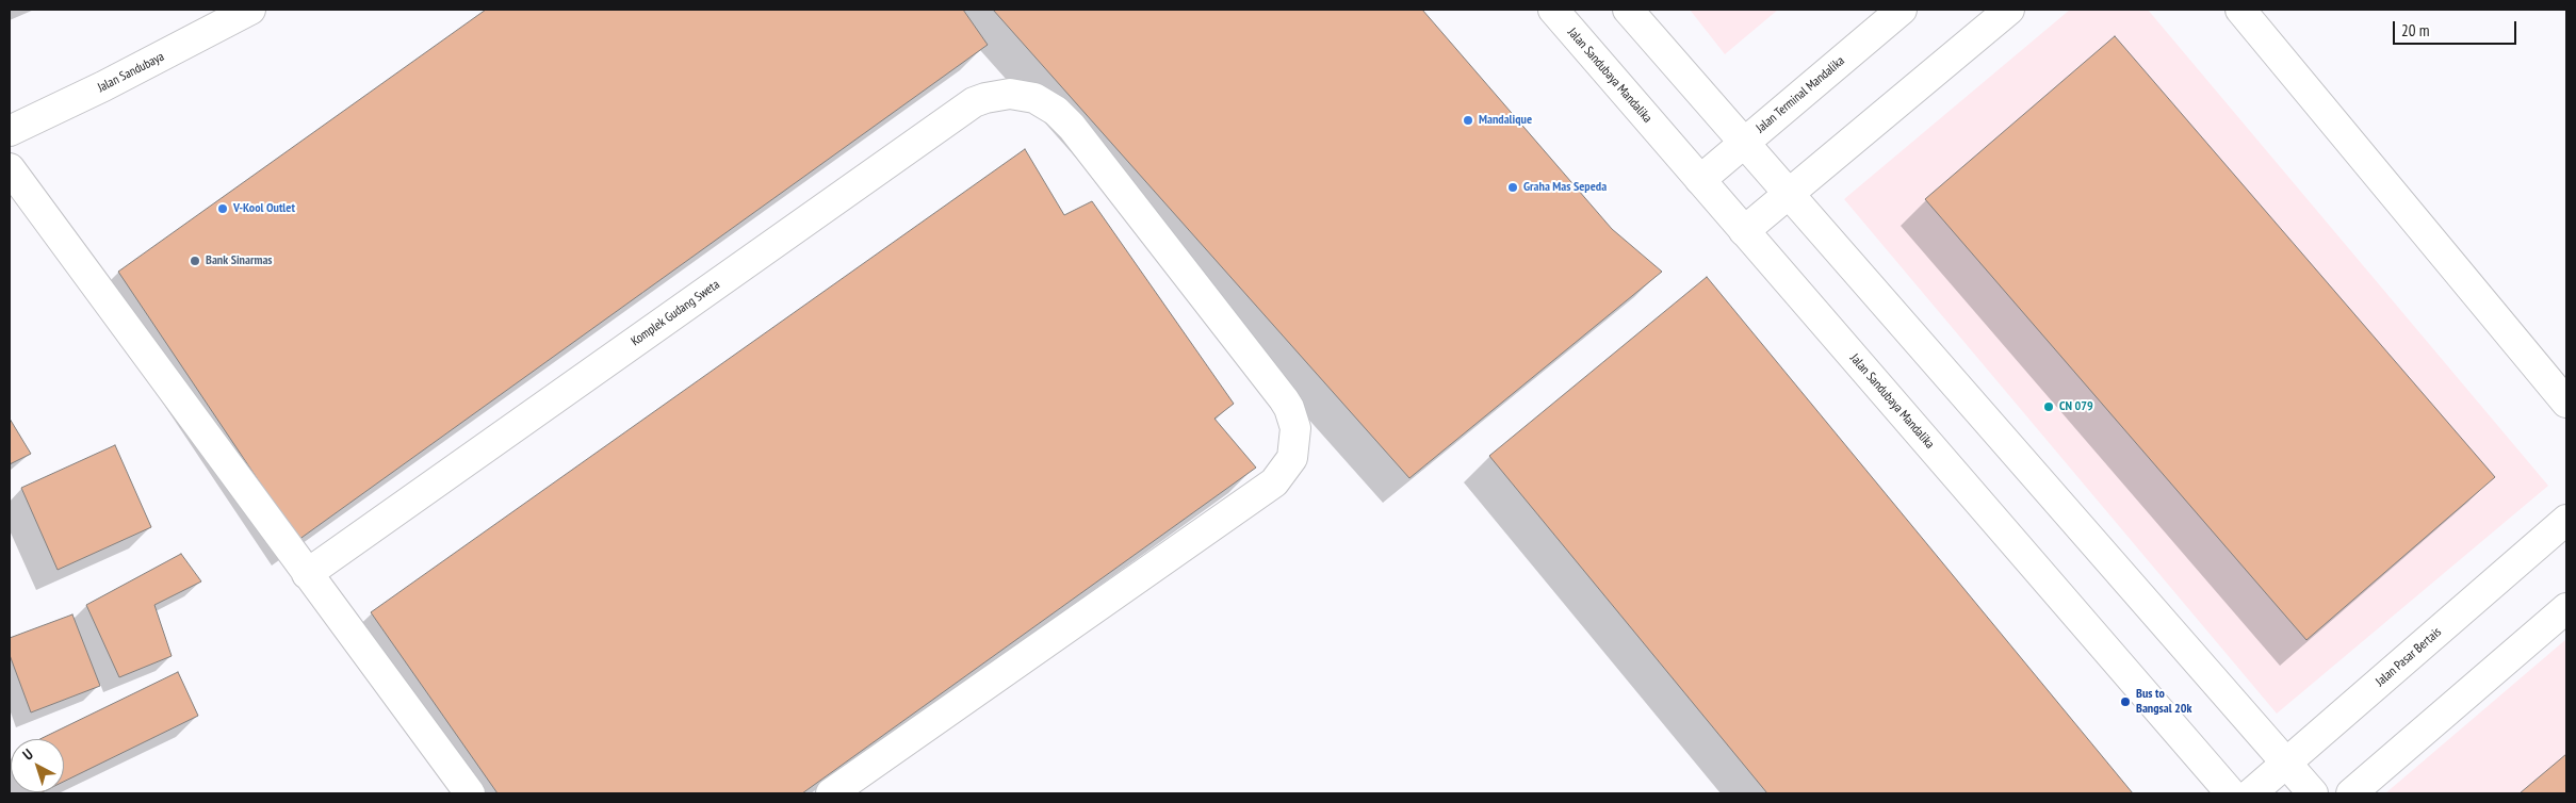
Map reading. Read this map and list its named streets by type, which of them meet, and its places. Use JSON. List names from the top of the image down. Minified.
{"streets":{"main road":["Jalan Sandubaya","Jalan Sandubaya Mandalika","Jalan Terminal Mandalika","Komplek Gudang Sweta","Jalan Pasar Bertais"]},"crossings":[["Jalan Sandubaya Mandalika","Jalan Terminal Mandalika"]],"places":["Mandalique","Graha Mas Sepeda","V-Kool Outlet","Bank Sinarmas","CN 079","Bus to Bangsal 20k"],"scale_bar":"20 m","north":"top left"}
